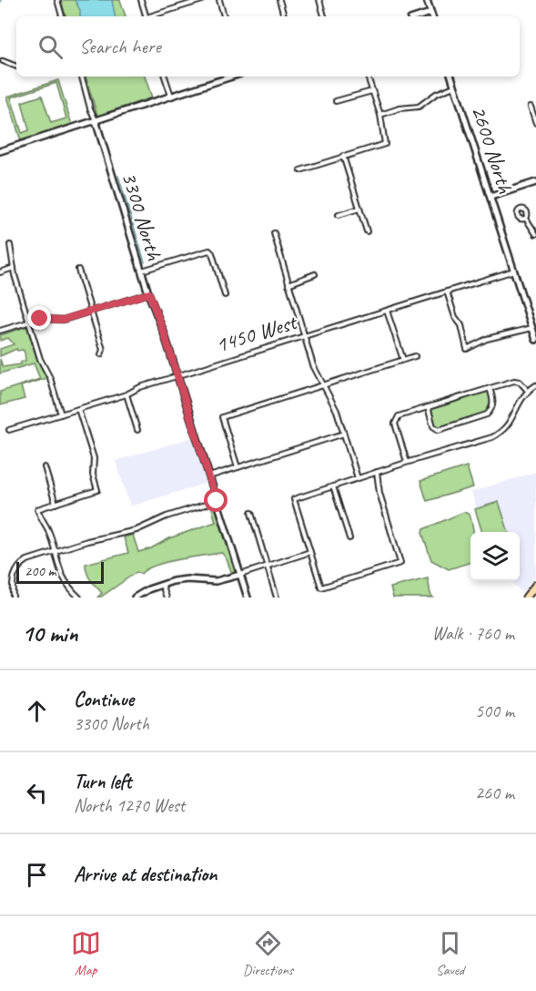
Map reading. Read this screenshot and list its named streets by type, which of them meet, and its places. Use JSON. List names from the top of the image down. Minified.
{"streets":{"street":["2600 North","3300 North","1450 West"]},"crossings":[["2600 North","1450 West"],["3300 North","1450 West"]],"scale_bar":"200 m","page":{"search":"Search here","scale":"200 m","heading":["10 min","Walk · 760 m"],"list":[["Continue","3300 North","500 m"],["Turn left","North 1270 West","260 m"],"Arrive at destination"],"nav":["Map","Directions","Saved"]}}
